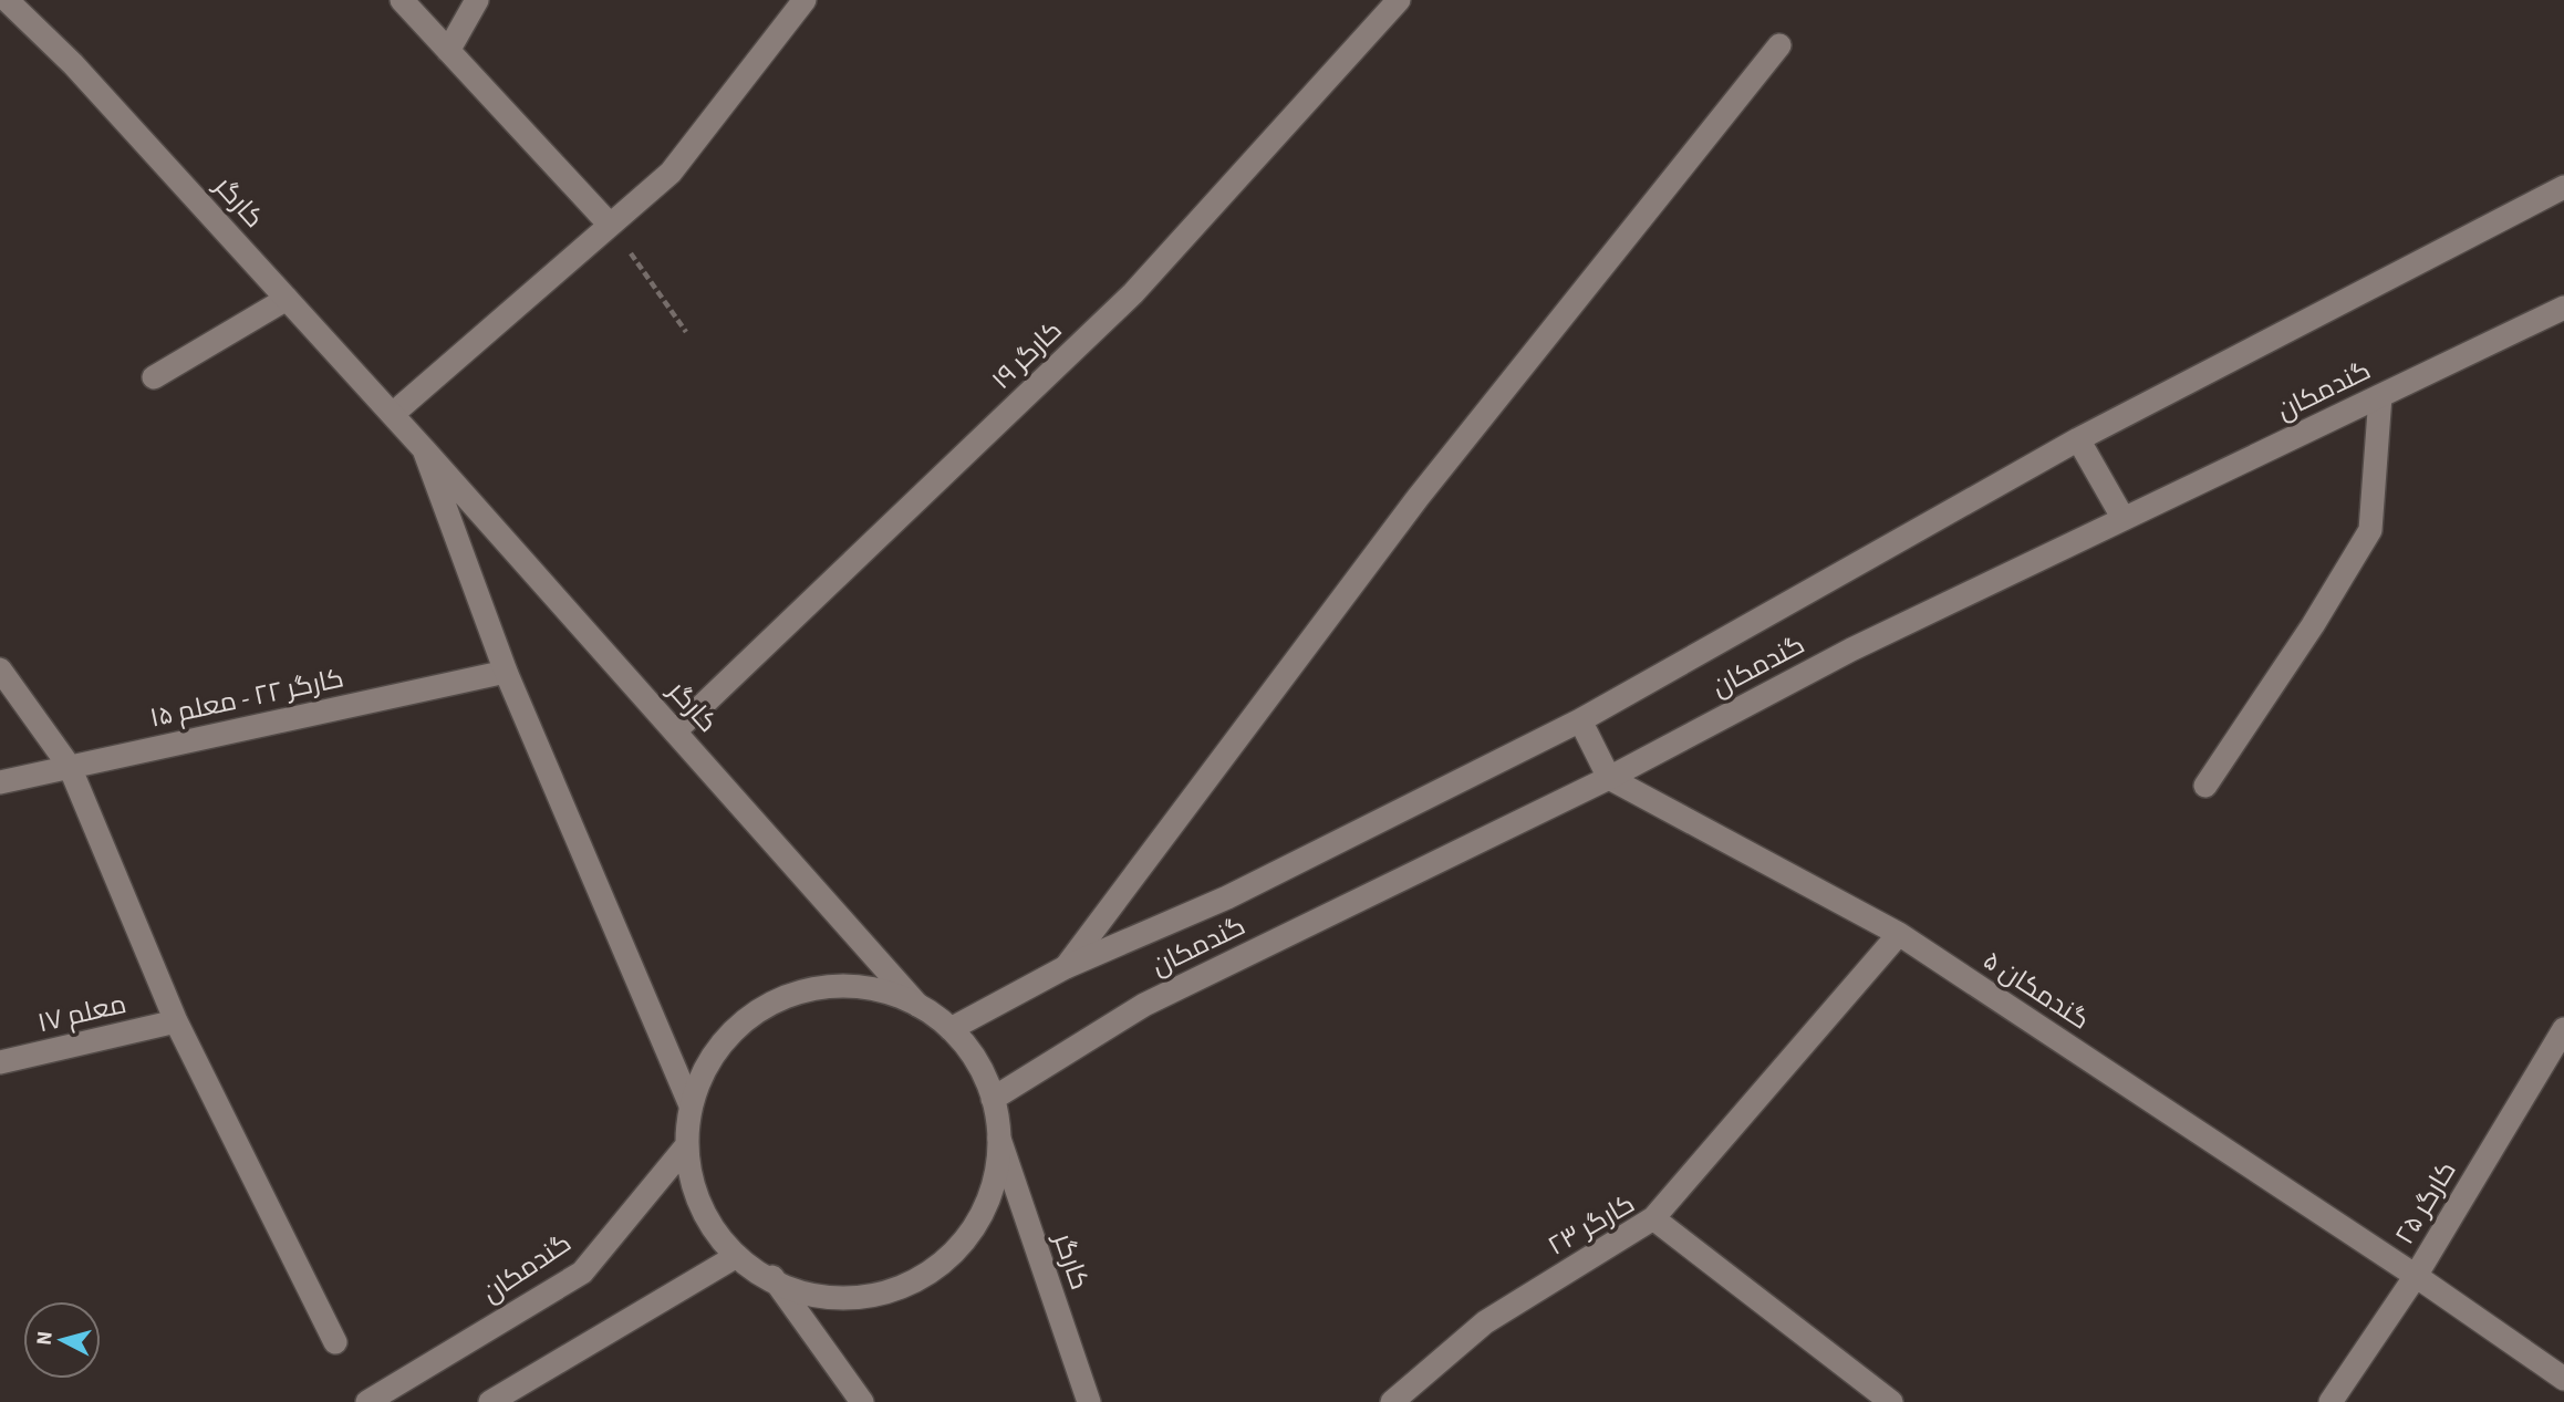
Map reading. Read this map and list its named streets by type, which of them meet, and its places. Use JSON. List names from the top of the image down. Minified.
{"streets":{"street":["کارگر","کارگر ۱۹","گندمکان","کارگر ۲۲ - معلم ۱۵","گندمکان ۵","معلم ۱۷","کارگر ۲۵","کارگر ۲۳"]},"crossings":[["کارگر","کارگر ۱۹"],["کارگر","کارگر ۲۲ - معلم ۱۵"],["گندمکان","گندمکان ۵"],["گندمکان ۵","کارگر ۲۵"]],"north":"left"}
